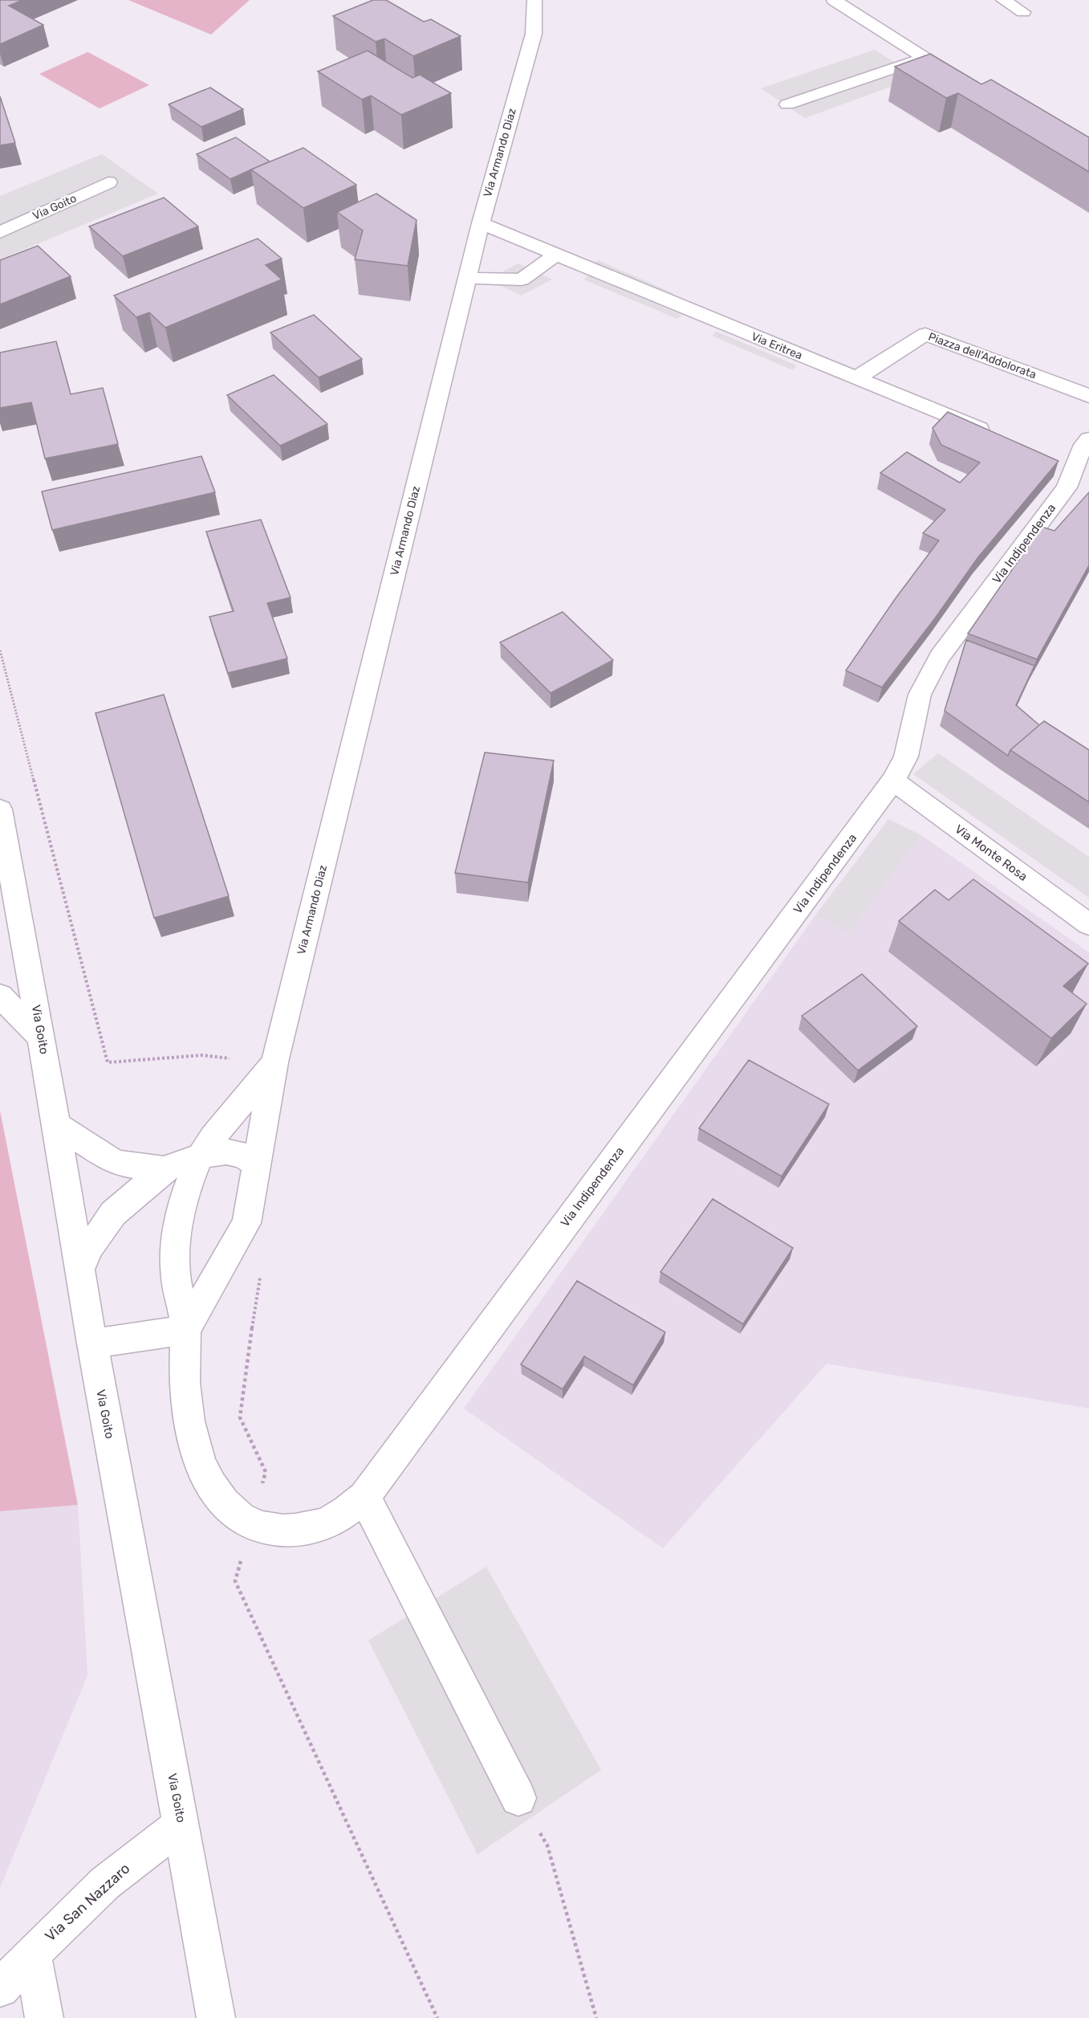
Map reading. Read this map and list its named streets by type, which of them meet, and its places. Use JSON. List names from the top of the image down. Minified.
{"streets":{"street":["Via Armando Diaz","Via Goito","Via Eritrea","Piazza dell'Addolorata","Via Indipendenza","Via Monte Rosa","Via San Nazzaro"]},"crossings":[["Via Armando Diaz","Via Eritrea"],["Via Armando Diaz","Via Indipendenza"],["Via Goito","Via San Nazzaro"],["Via Eritrea","Piazza dell'Addolorata"],["Via Indipendenza","Via Monte Rosa"]]}
